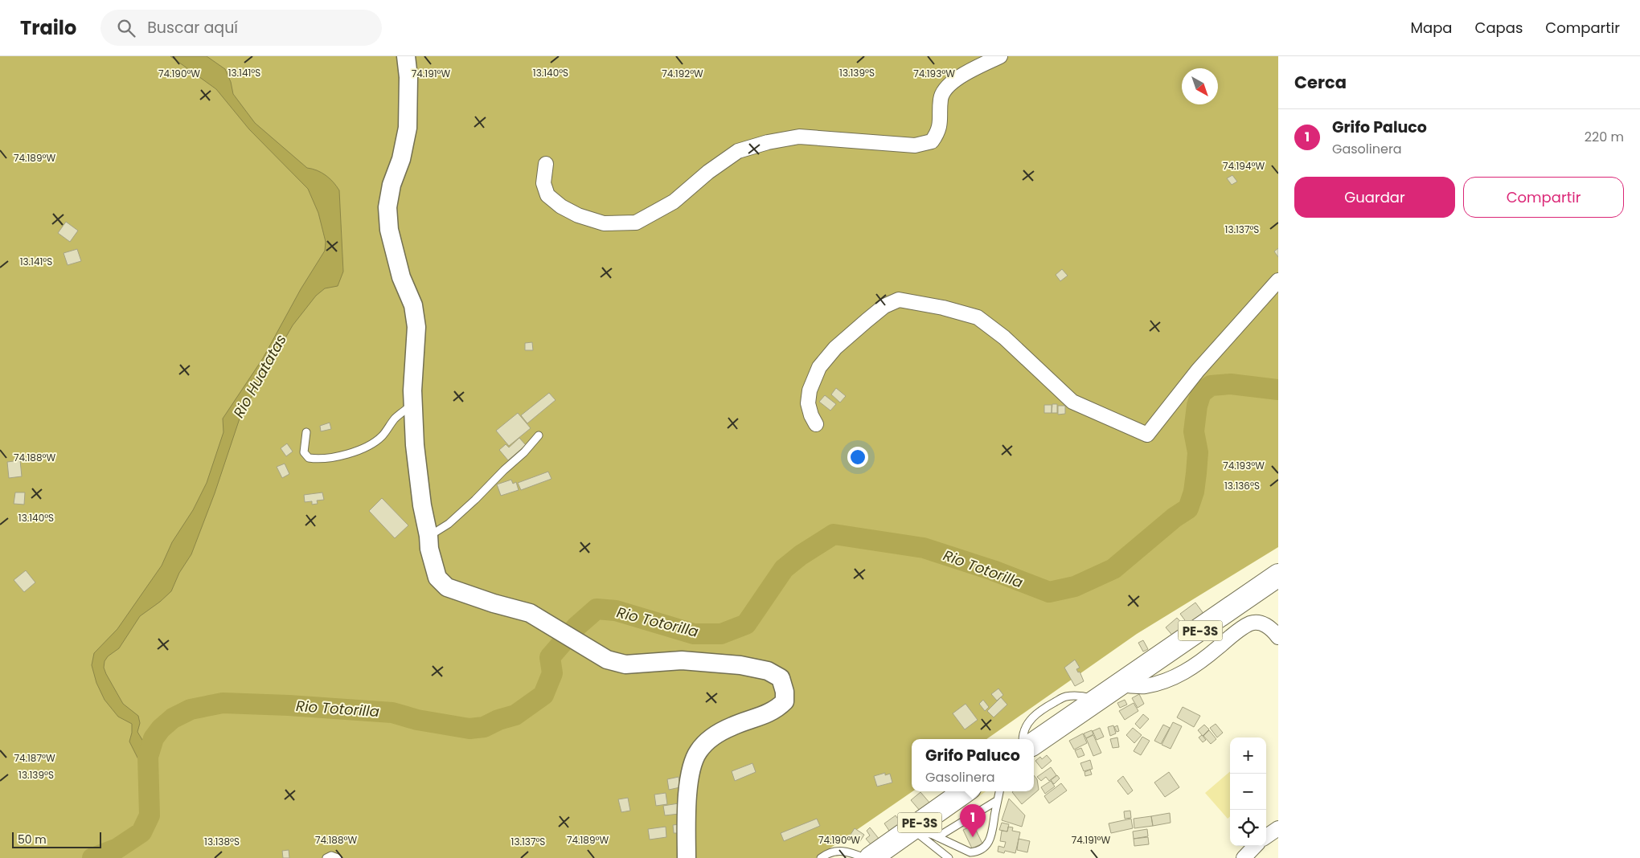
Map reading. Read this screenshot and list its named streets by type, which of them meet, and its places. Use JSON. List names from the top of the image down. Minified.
{"streets":{"highway":["PE-3S"]},"water":["Rio Huatatas","Rio Totorilla"],"scale_bar":"50 m","north":"bottom right","page":{"header":"Trailo","search":"Buscar aquí","nav":["Mapa","Capas","Compartir"],"heading":"Cerca","list":[{"mark":"1","name":"Grifo Paluco","note":"Gasolinera","value":"220 m"}],"buttons":["Guardar","Compartir"],"map_buttons":["+","−"],"popup":["Grifo Paluco","Gasolinera"],"pins":"1","scale":"50 m"},"coordinates":["13.140°S","13.141°S","13.139°S","74.193°W","74.190°W","74.191°W","74.192°W","74.189°W","74.194°W","13.137°S","74.188°W","13.136°S","74.187°W","13.138°S"]}
